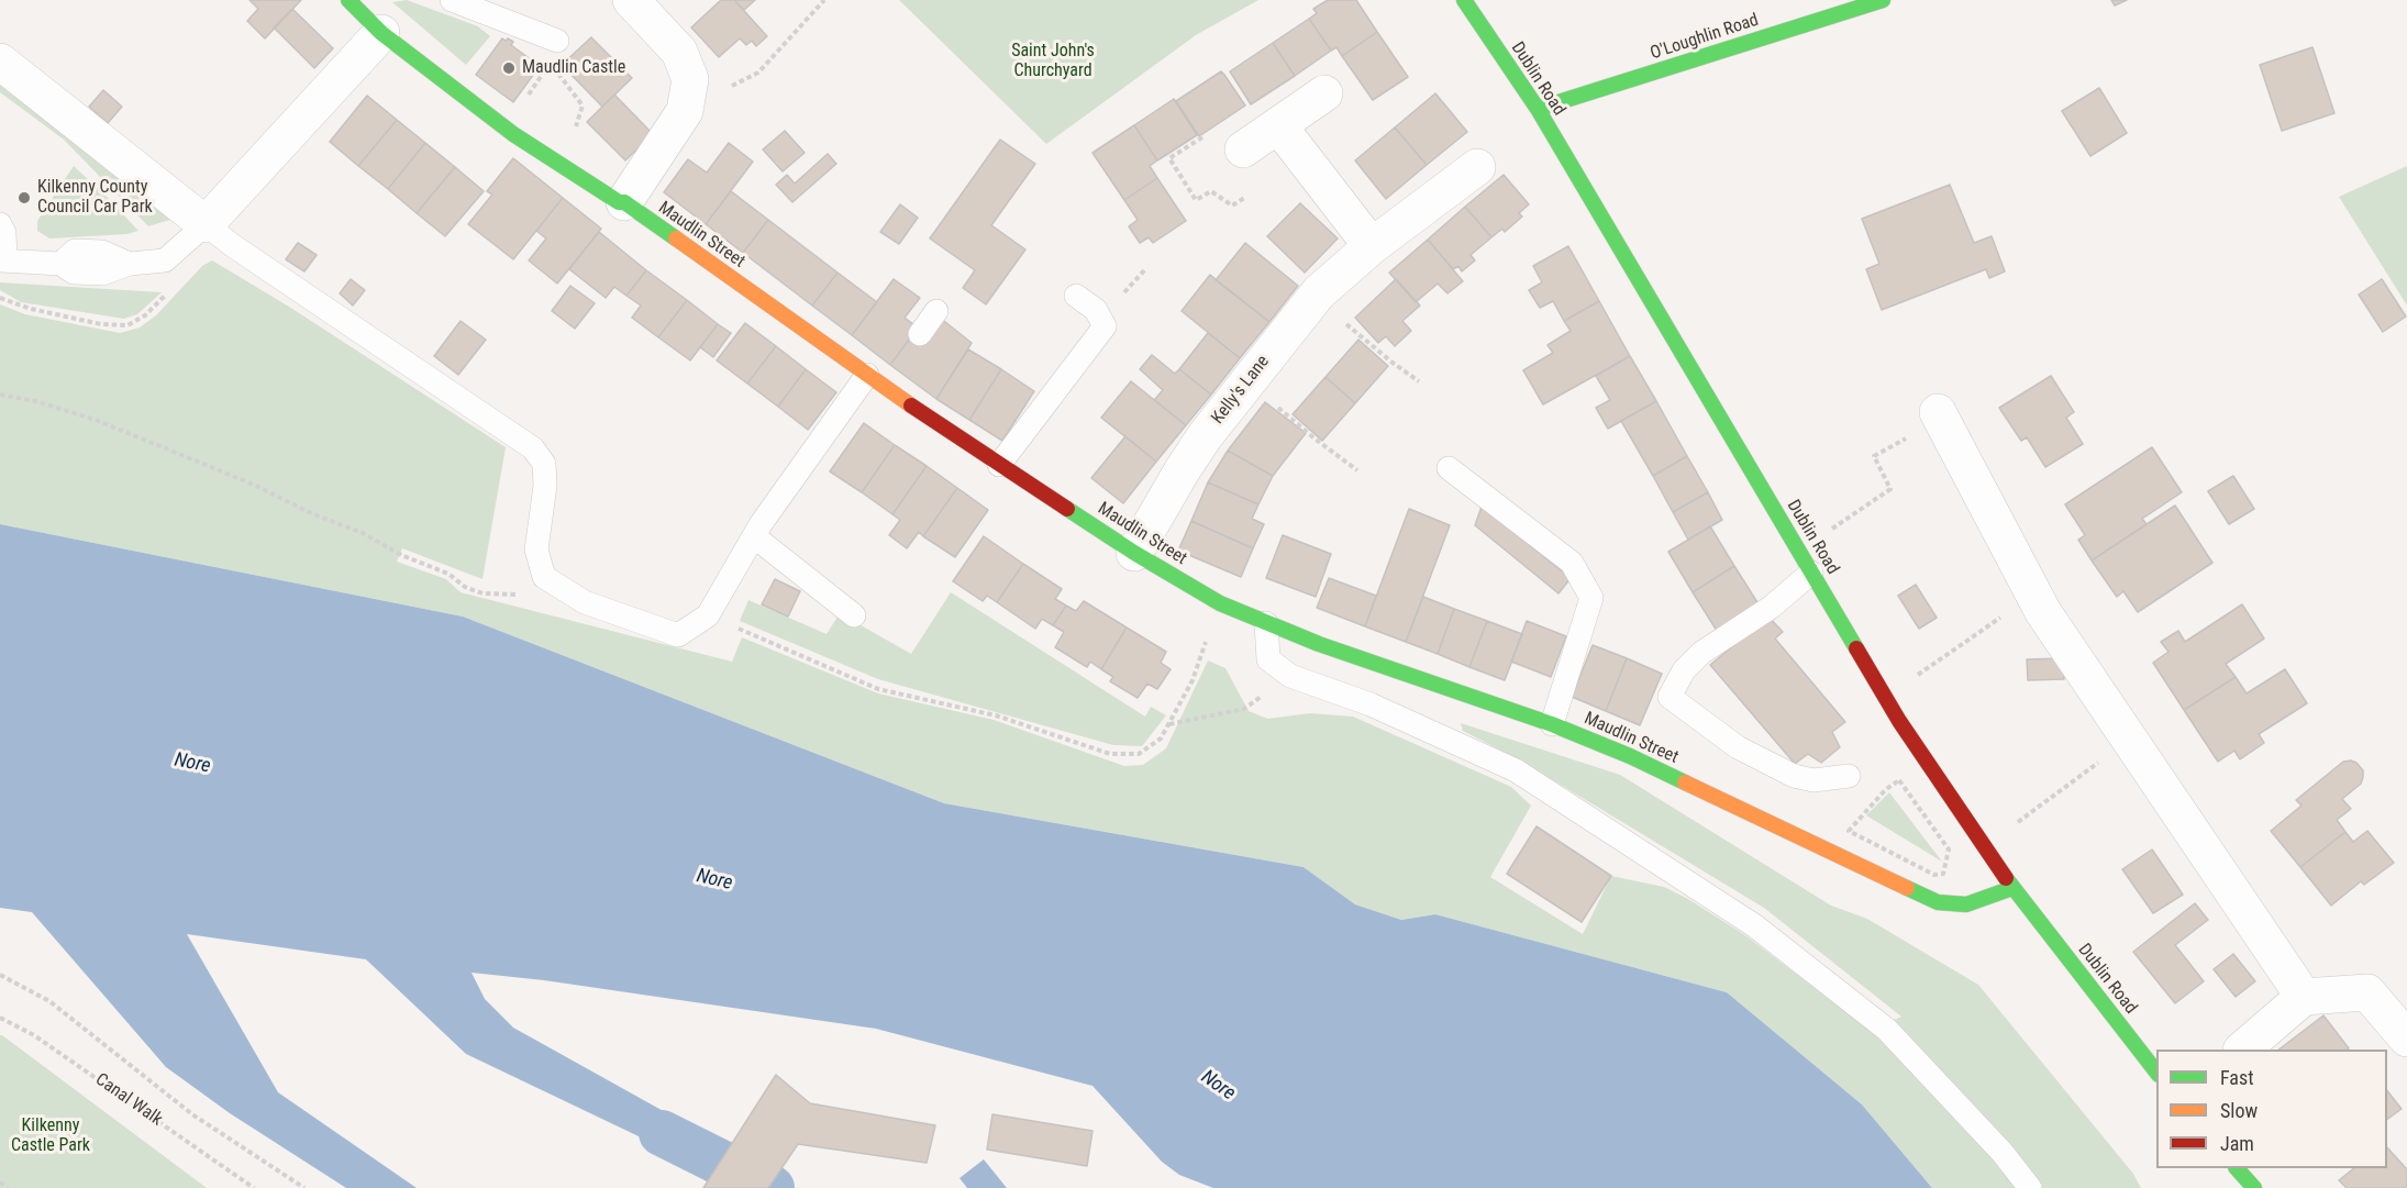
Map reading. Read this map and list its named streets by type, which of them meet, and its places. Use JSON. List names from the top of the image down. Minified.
{"streets":{"street":["O'Loughlin Road","Dublin Road","Maudlin Street","Kelly's Lane"],"path":["Canal Walk"]},"crossings":[["O'Loughlin Road","Dublin Road"],["Dublin Road","Maudlin Street"],["Maudlin Street","Kelly's Lane"]],"water":["Nore"],"parks":["Saint John's Churchyard","Kilkenny Castle Park"],"places":["Maudlin Castle","Kilkenny County Council Car Park"],"legend":["Fast","Slow","Jam"]}
